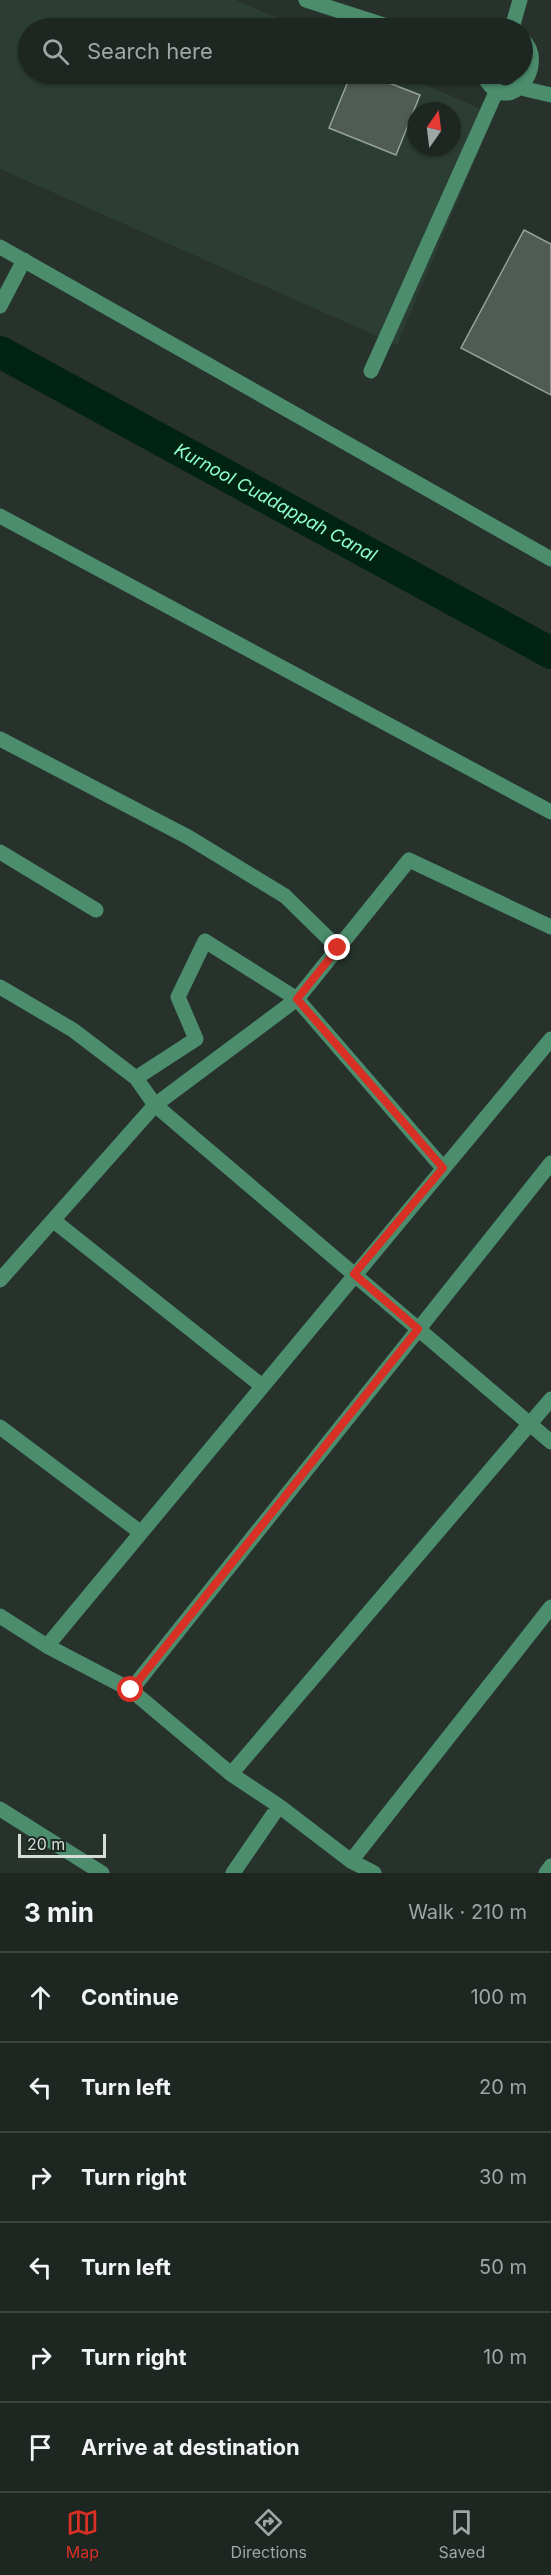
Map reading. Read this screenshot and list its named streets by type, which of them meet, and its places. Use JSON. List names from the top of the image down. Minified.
{"water":["Kurnool Cuddappah Canal"],"scale_bar":"20 m","north":"top","page":{"search":"Search here","scale":"20 m","heading":["3 min","Walk · 210 m"],"list":[["Continue","100 m"],["Turn left","20 m"],["Turn right","30 m"],["Turn left","50 m"],["Turn right","10 m"],"Arrive at destination"],"nav":["Map","Directions","Saved"]}}
